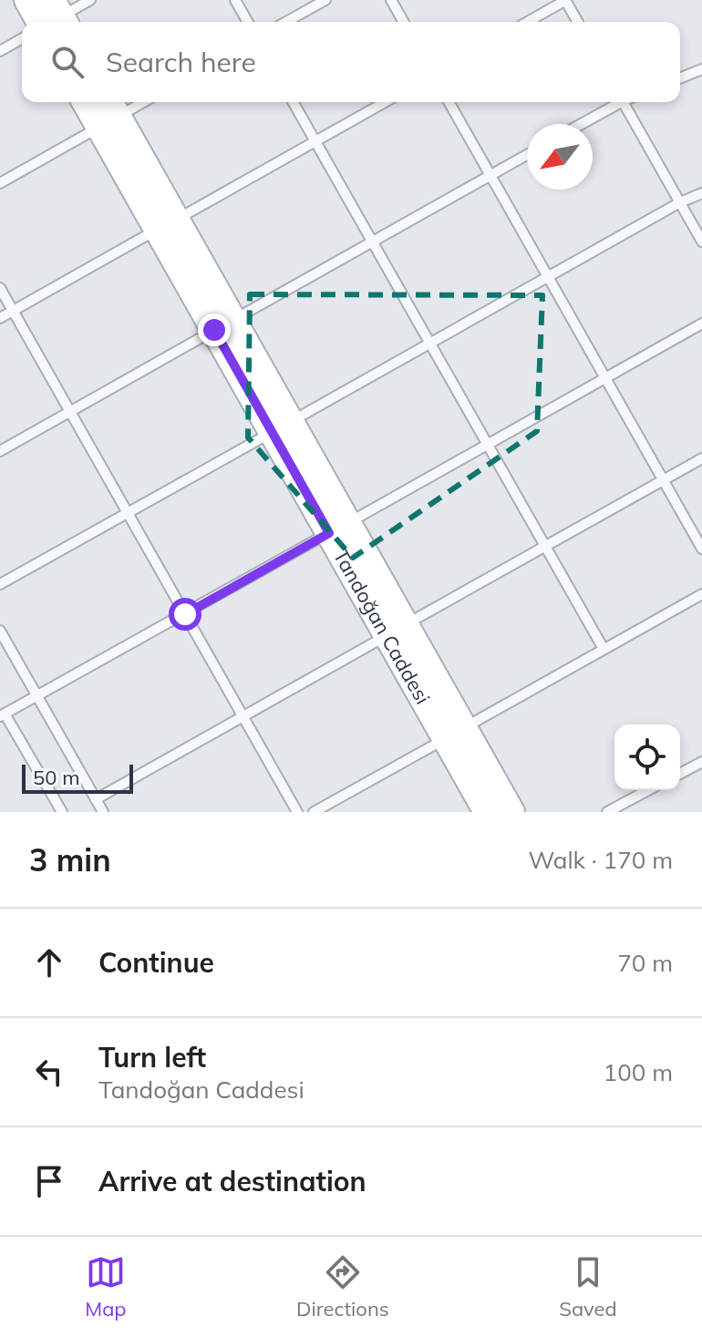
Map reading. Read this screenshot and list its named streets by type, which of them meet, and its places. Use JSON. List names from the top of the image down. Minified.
{"streets":{"street":["Tandoğan Caddesi"]},"scale_bar":"50 m","north":"bottom left","page":{"search":"Search here","scale":"50 m","heading":["3 min","Walk · 170 m"],"list":[["Continue","70 m"],["Turn left","Tandoğan Caddesi","100 m"],"Arrive at destination"],"nav":["Map","Directions","Saved"]}}
